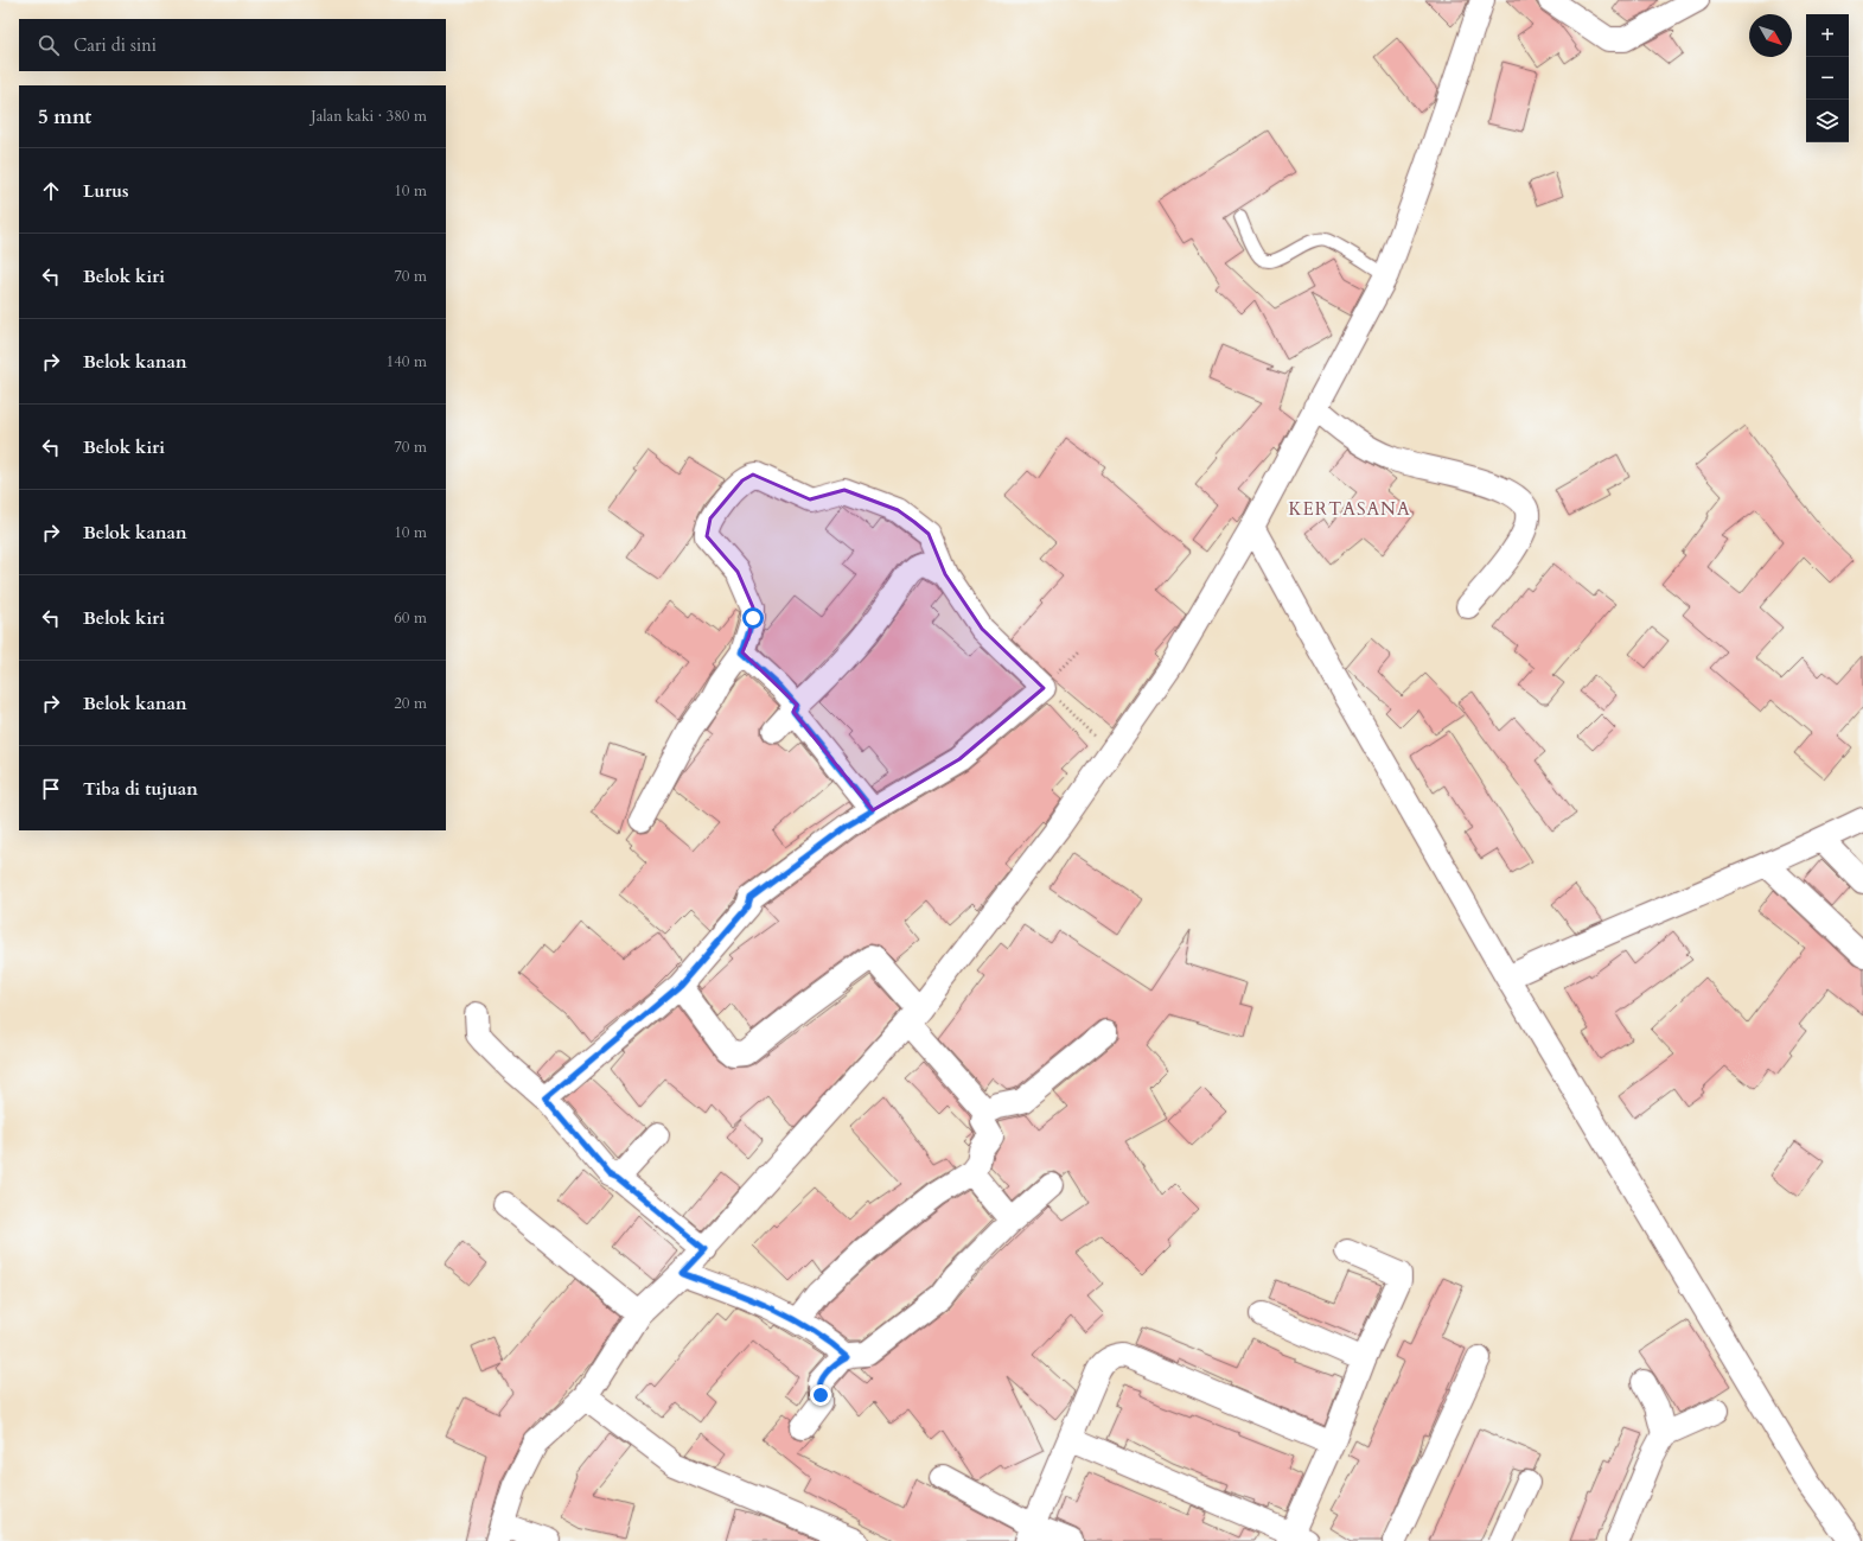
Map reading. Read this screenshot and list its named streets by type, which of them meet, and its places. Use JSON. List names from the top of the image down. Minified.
{"districts":["KERTASANA"],"north":"bottom right","page":{"map_buttons":["+","−"],"search":"Cari di sini","heading":["5 mnt","Jalan kaki · 380 m"],"list":[["Lurus","10 m"],["Belok kiri","70 m"],["Belok kanan","140 m"],["Belok kiri","70 m"],["Belok kanan","10 m"],["Belok kiri","60 m"],["Belok kanan","20 m"],"Tiba di tujuan"]}}
